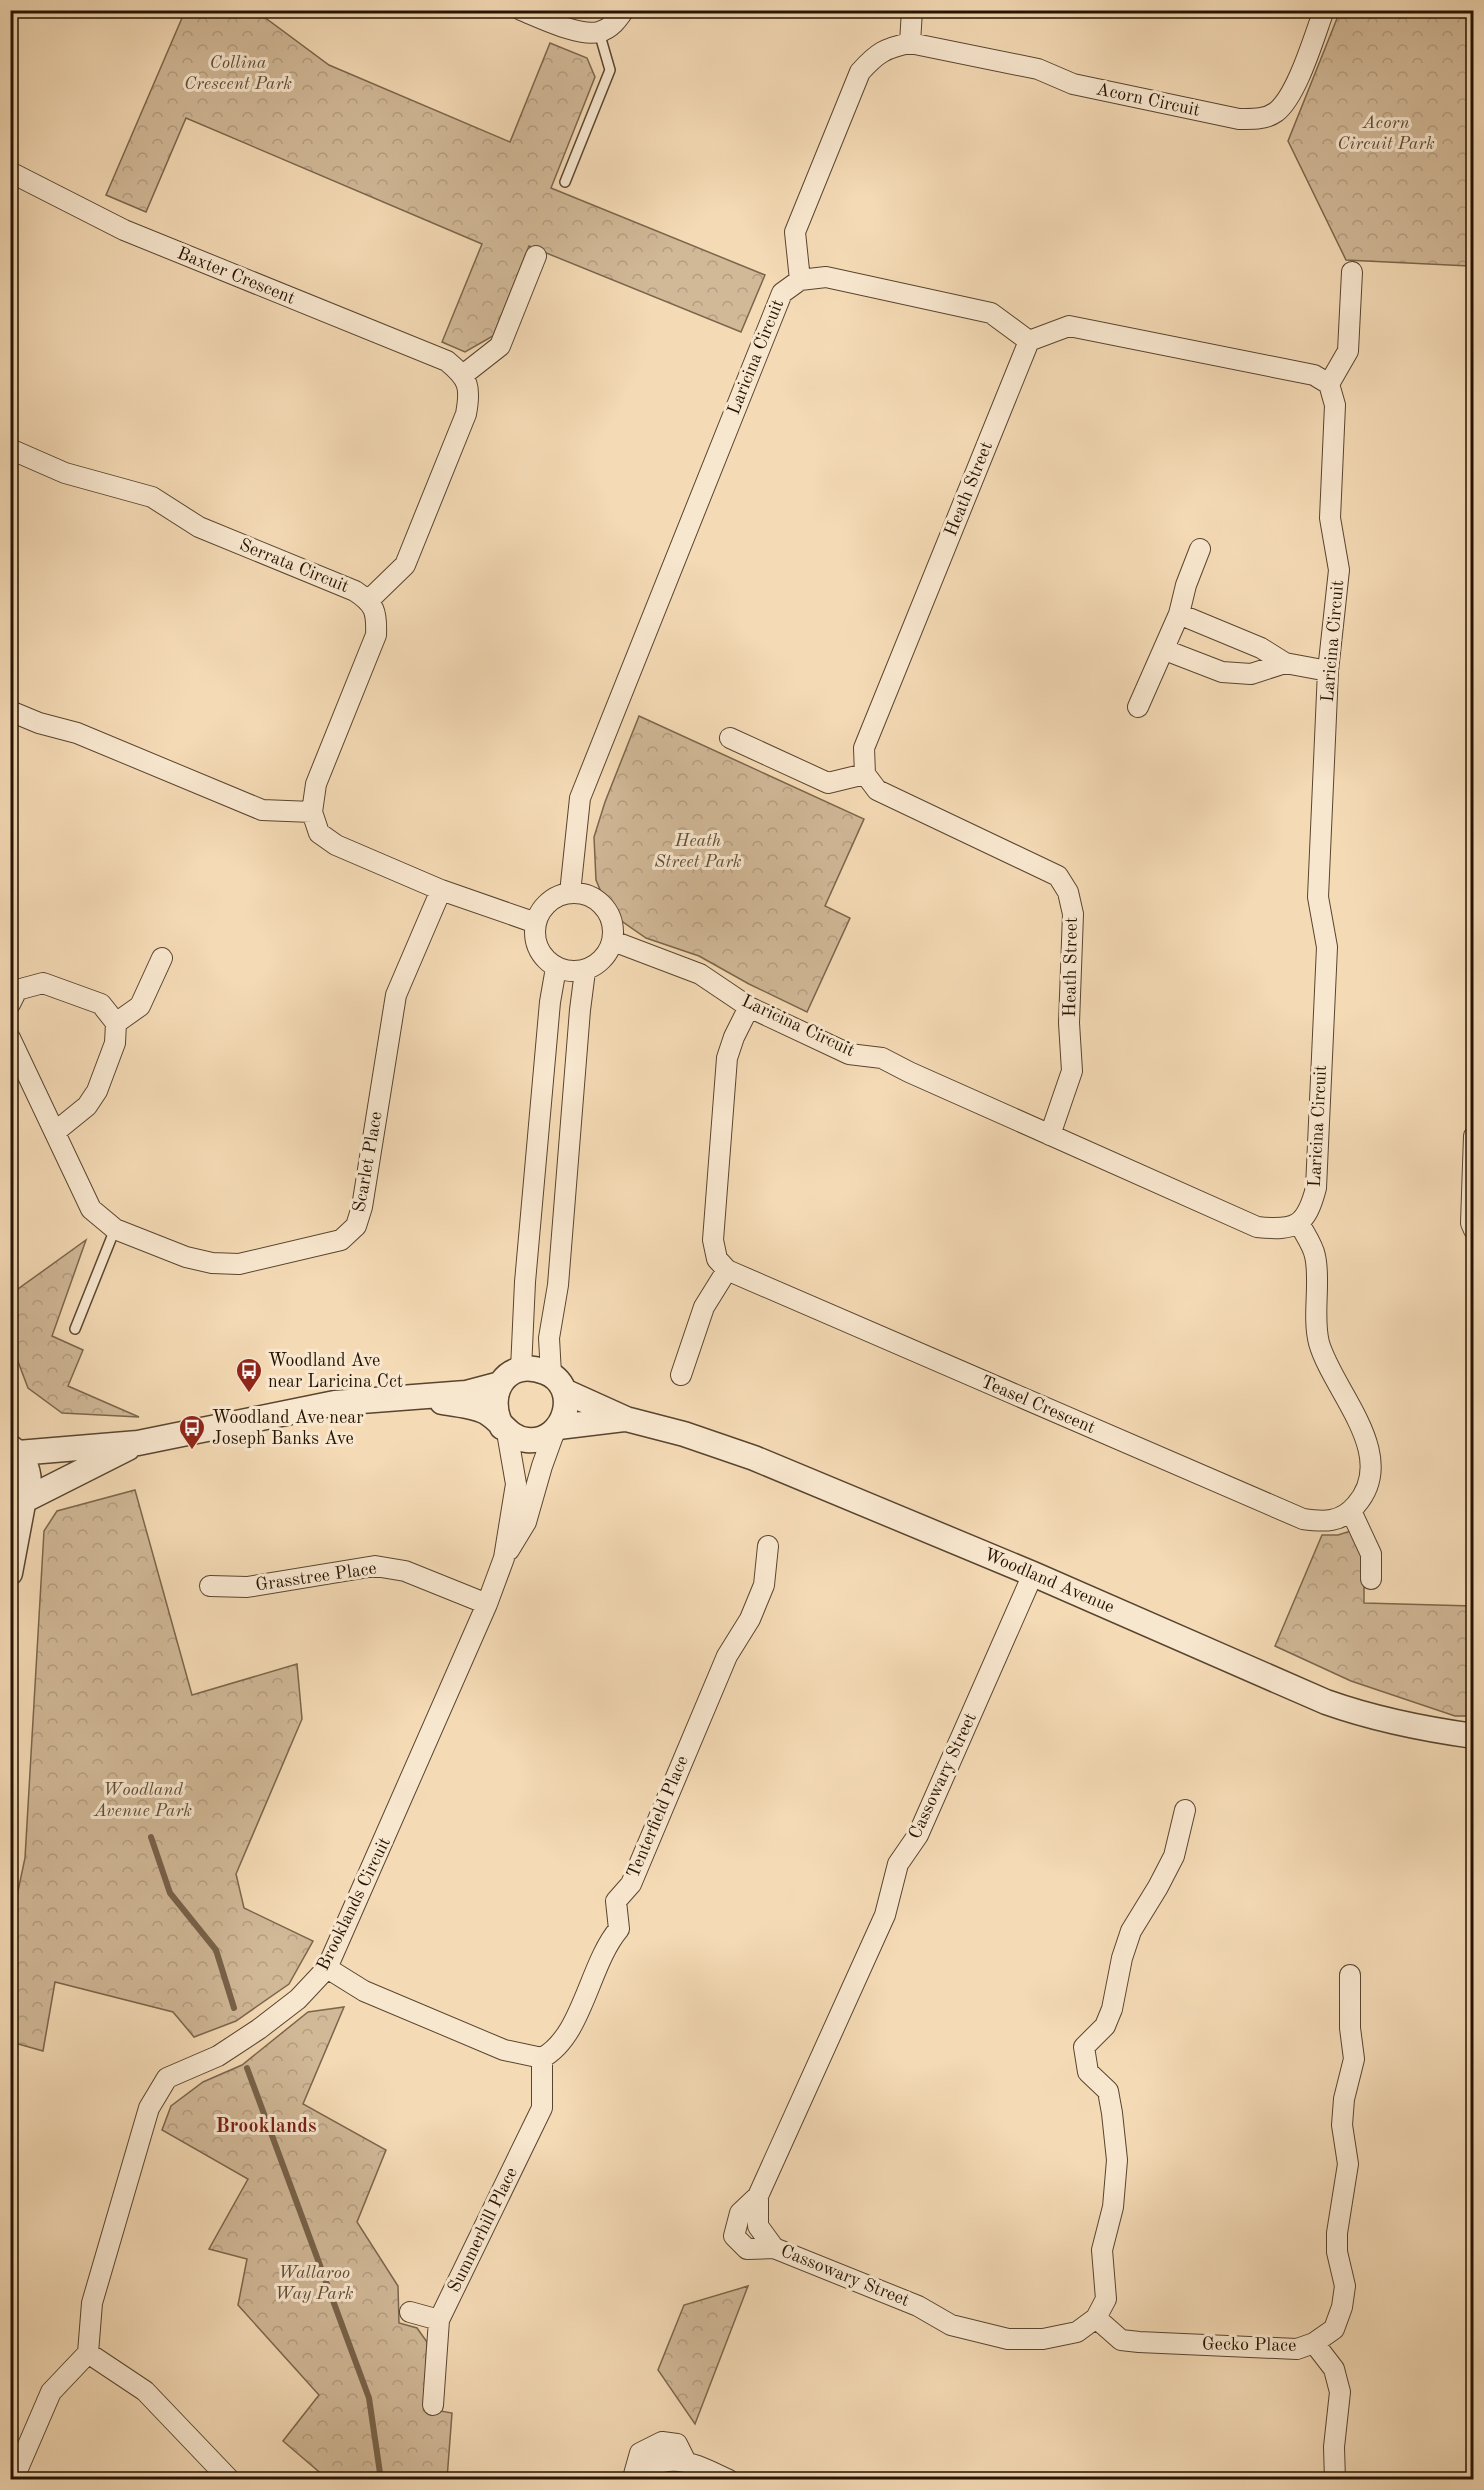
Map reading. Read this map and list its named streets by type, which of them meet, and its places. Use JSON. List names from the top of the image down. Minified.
{"streets":{"street":["Acorn Circuit","Baxter Crescent","Laricina Circuit","Heath Street","Serrata Circuit","Scarlet Place","Teasel Crescent","Grasstree Place","Woodland Avenue","Cassowary Street","Tenterfield Place","Brooklands Circuit","Summerhill Place","Gecko Place"]},"crossings":[["Acorn Circuit","Laricina Circuit"],["Laricina Circuit","Heath Street"],["Grasstree Place","Brooklands Circuit"],["Woodland Avenue","Cassowary Street"],["Woodland Avenue","Brooklands Circuit"],["Cassowary Street","Gecko Place"],["Tenterfield Place","Summerhill Place"]],"districts":["Brooklands"],"parks":["Collina Crescent Park","Acorn Circuit Park","Heath Street Park","Woodland Avenue Park","Wallaroo Way Park"],"places":{"bus stop":["Woodland Ave near Laricina Cct","Woodland Ave near Joseph Banks Ave"]}}
